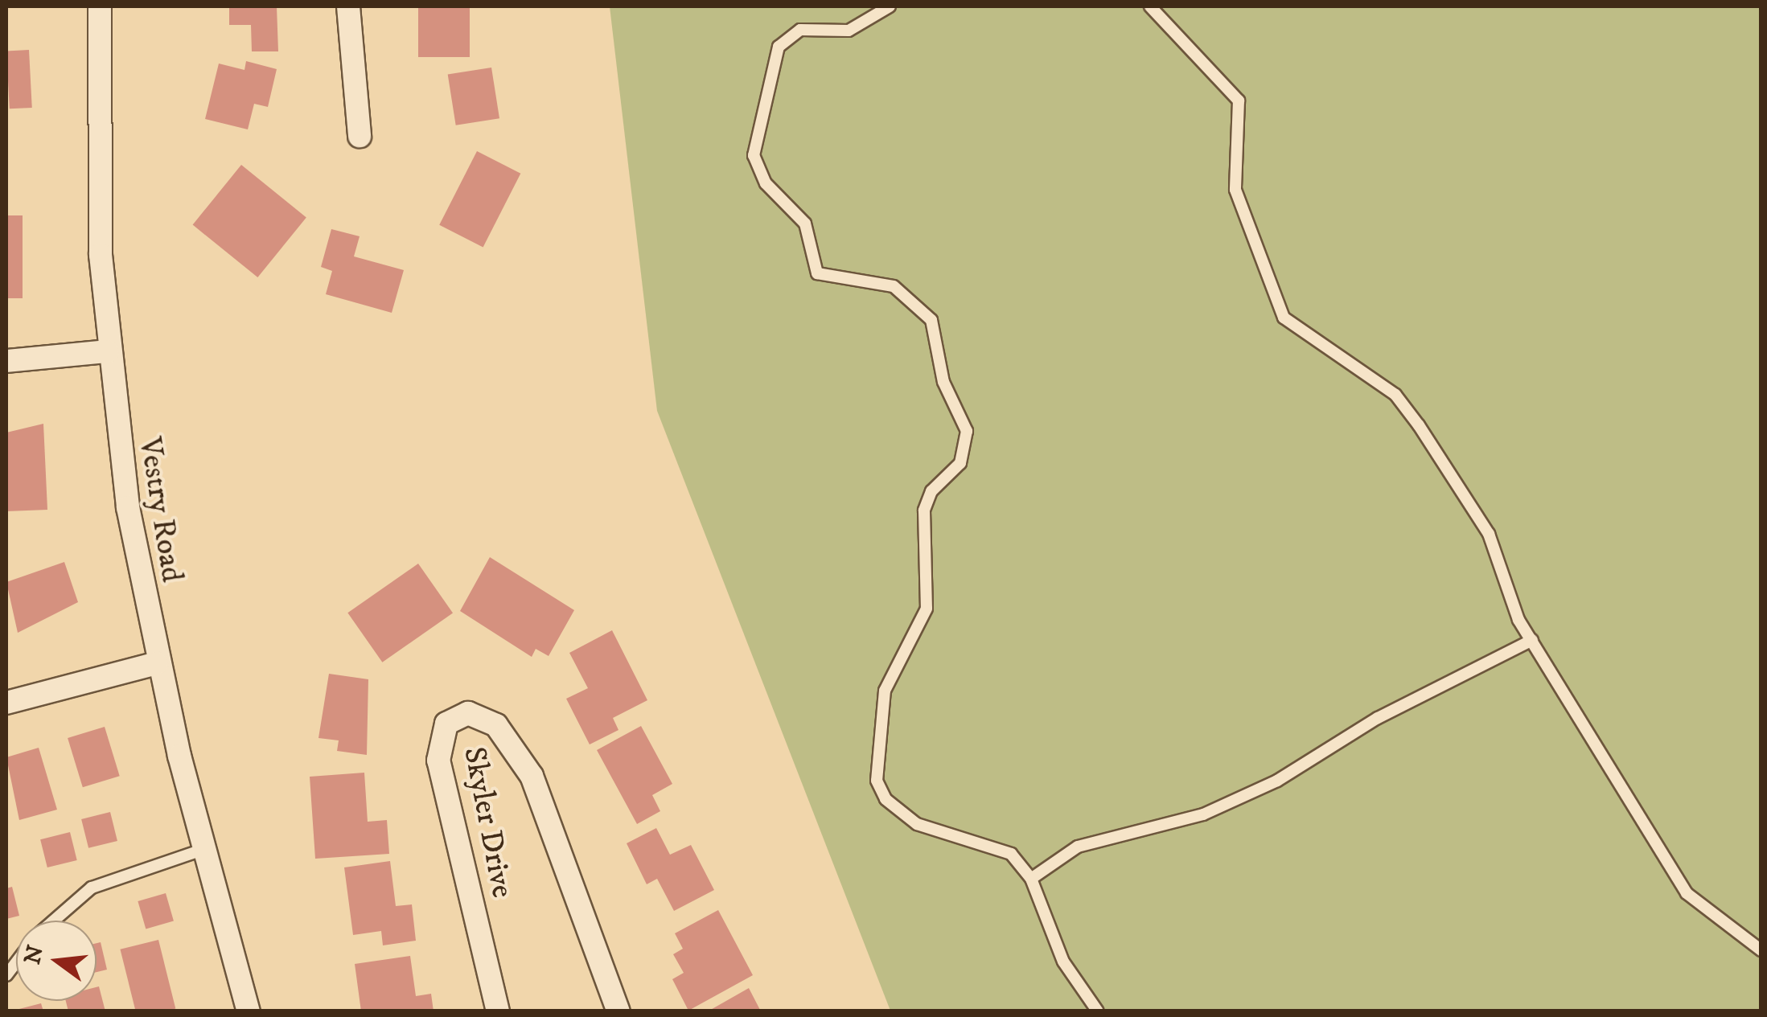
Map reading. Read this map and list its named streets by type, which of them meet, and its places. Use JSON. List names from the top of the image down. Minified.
{"streets":{"street":["Vestry Road","Skyler Drive"]},"north":"left"}
